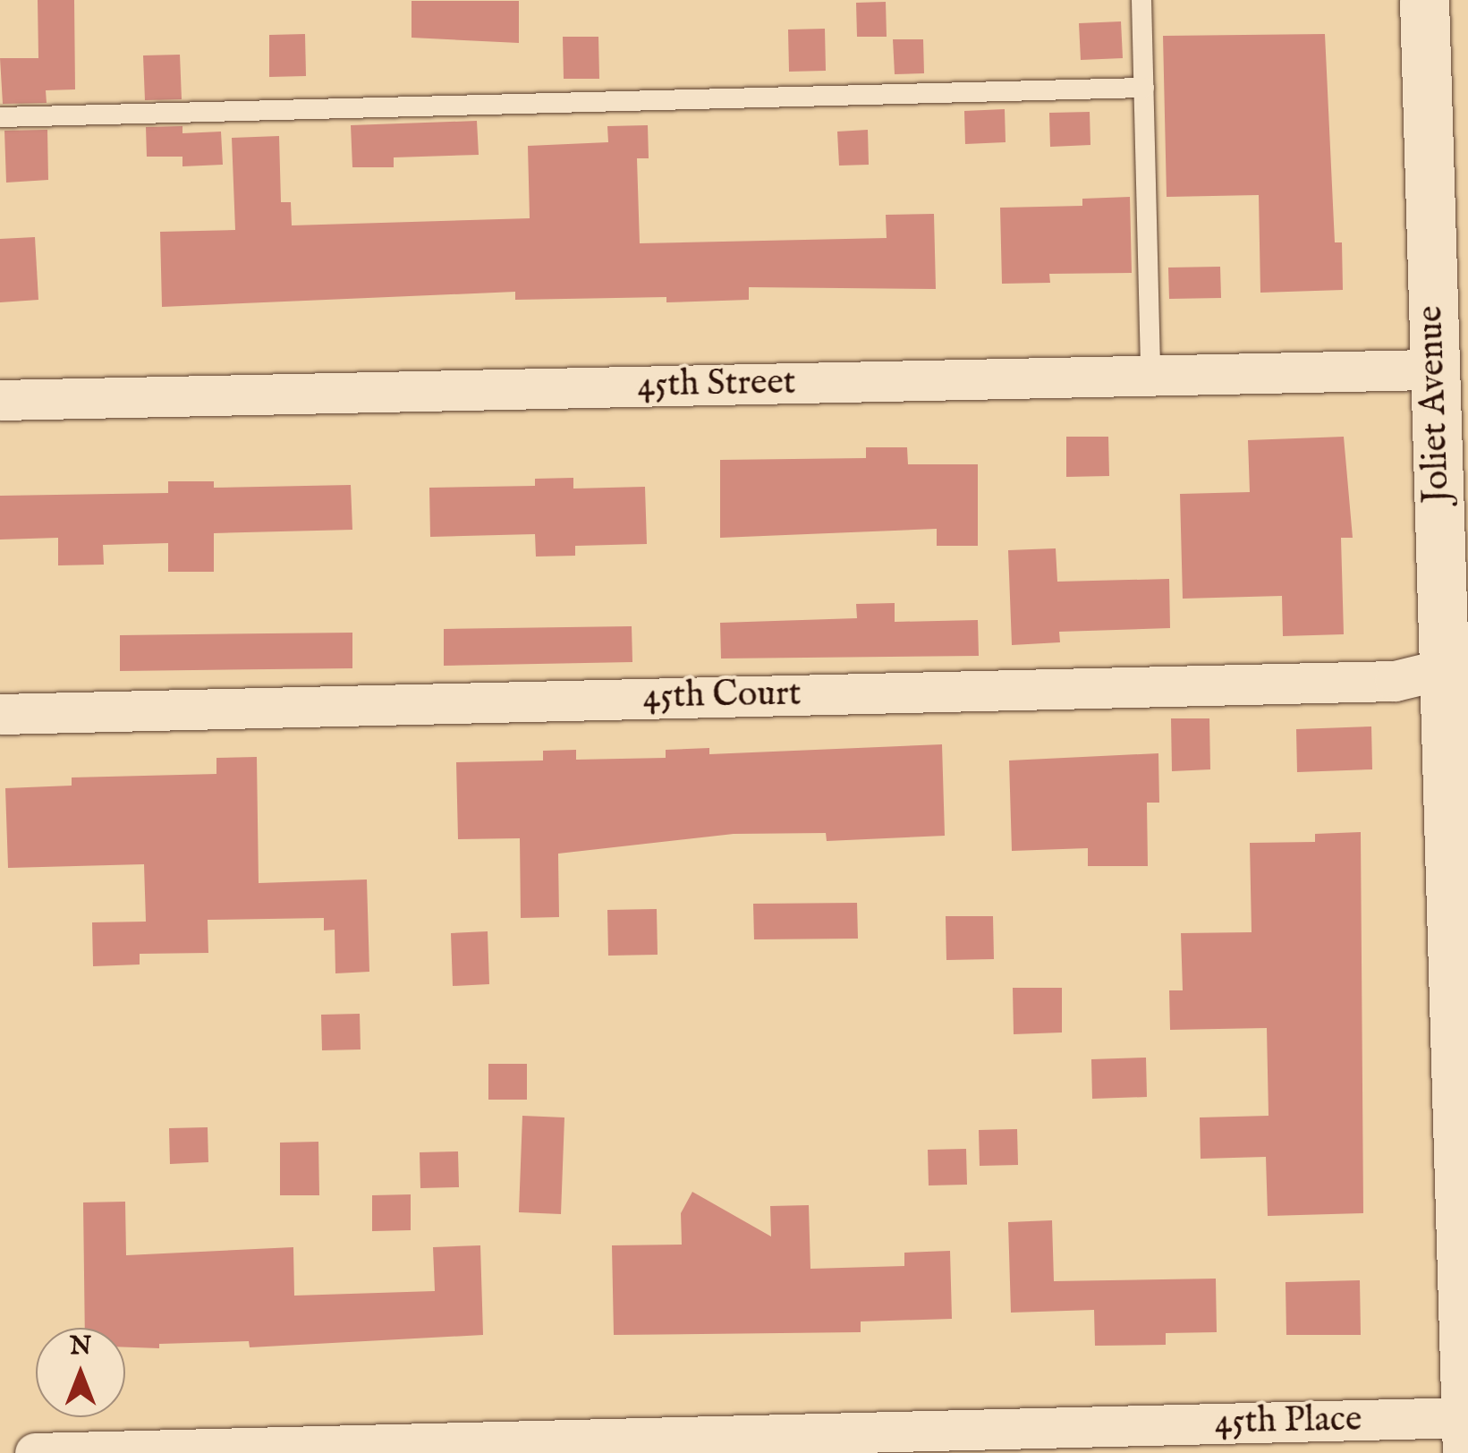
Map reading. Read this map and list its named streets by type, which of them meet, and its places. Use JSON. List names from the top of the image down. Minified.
{"streets":{"street":["45th Street","Joliet Avenue","45th Court","45th Place"]},"crossings":[["45th Street","Joliet Avenue"],["Joliet Avenue","45th Court"],["Joliet Avenue","45th Place"]],"north":"top"}
